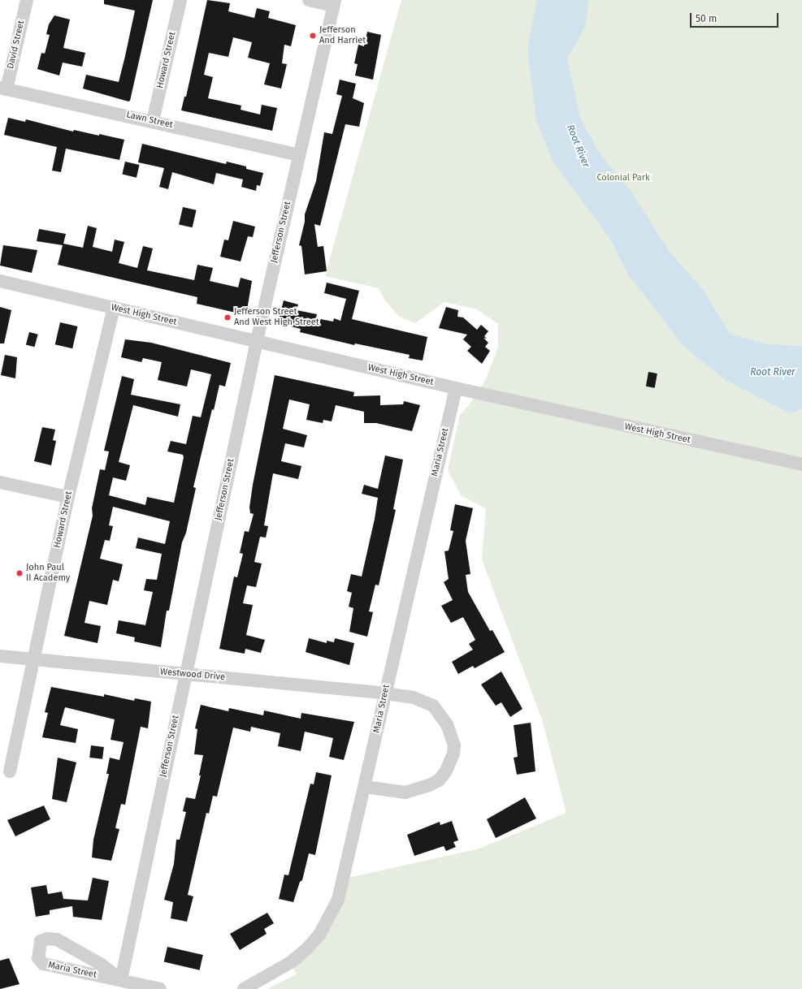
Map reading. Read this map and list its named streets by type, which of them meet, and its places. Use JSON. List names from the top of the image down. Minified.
{"streets":{"street":["David Street","Howard Street","Lawn Street","Jefferson Street","West High Street","Maria Street","Westwood Drive"]},"crossings":[["David Street","Lawn Street"],["Howard Street","Lawn Street"],["Howard Street","West High Street"],["Howard Street","Westwood Drive"],["Lawn Street","Jefferson Street"],["Jefferson Street","West High Street"],["Jefferson Street","Maria Street"],["Jefferson Street","Westwood Drive"],["West High Street","Maria Street"],["Maria Street","Westwood Drive"]],"water":["Root River"],"parks":["Colonial Park"],"places":["Jefferson And Harriet","Jefferson Street And West High Street","John Paul II Academy"],"scale_bar":"50 m"}
